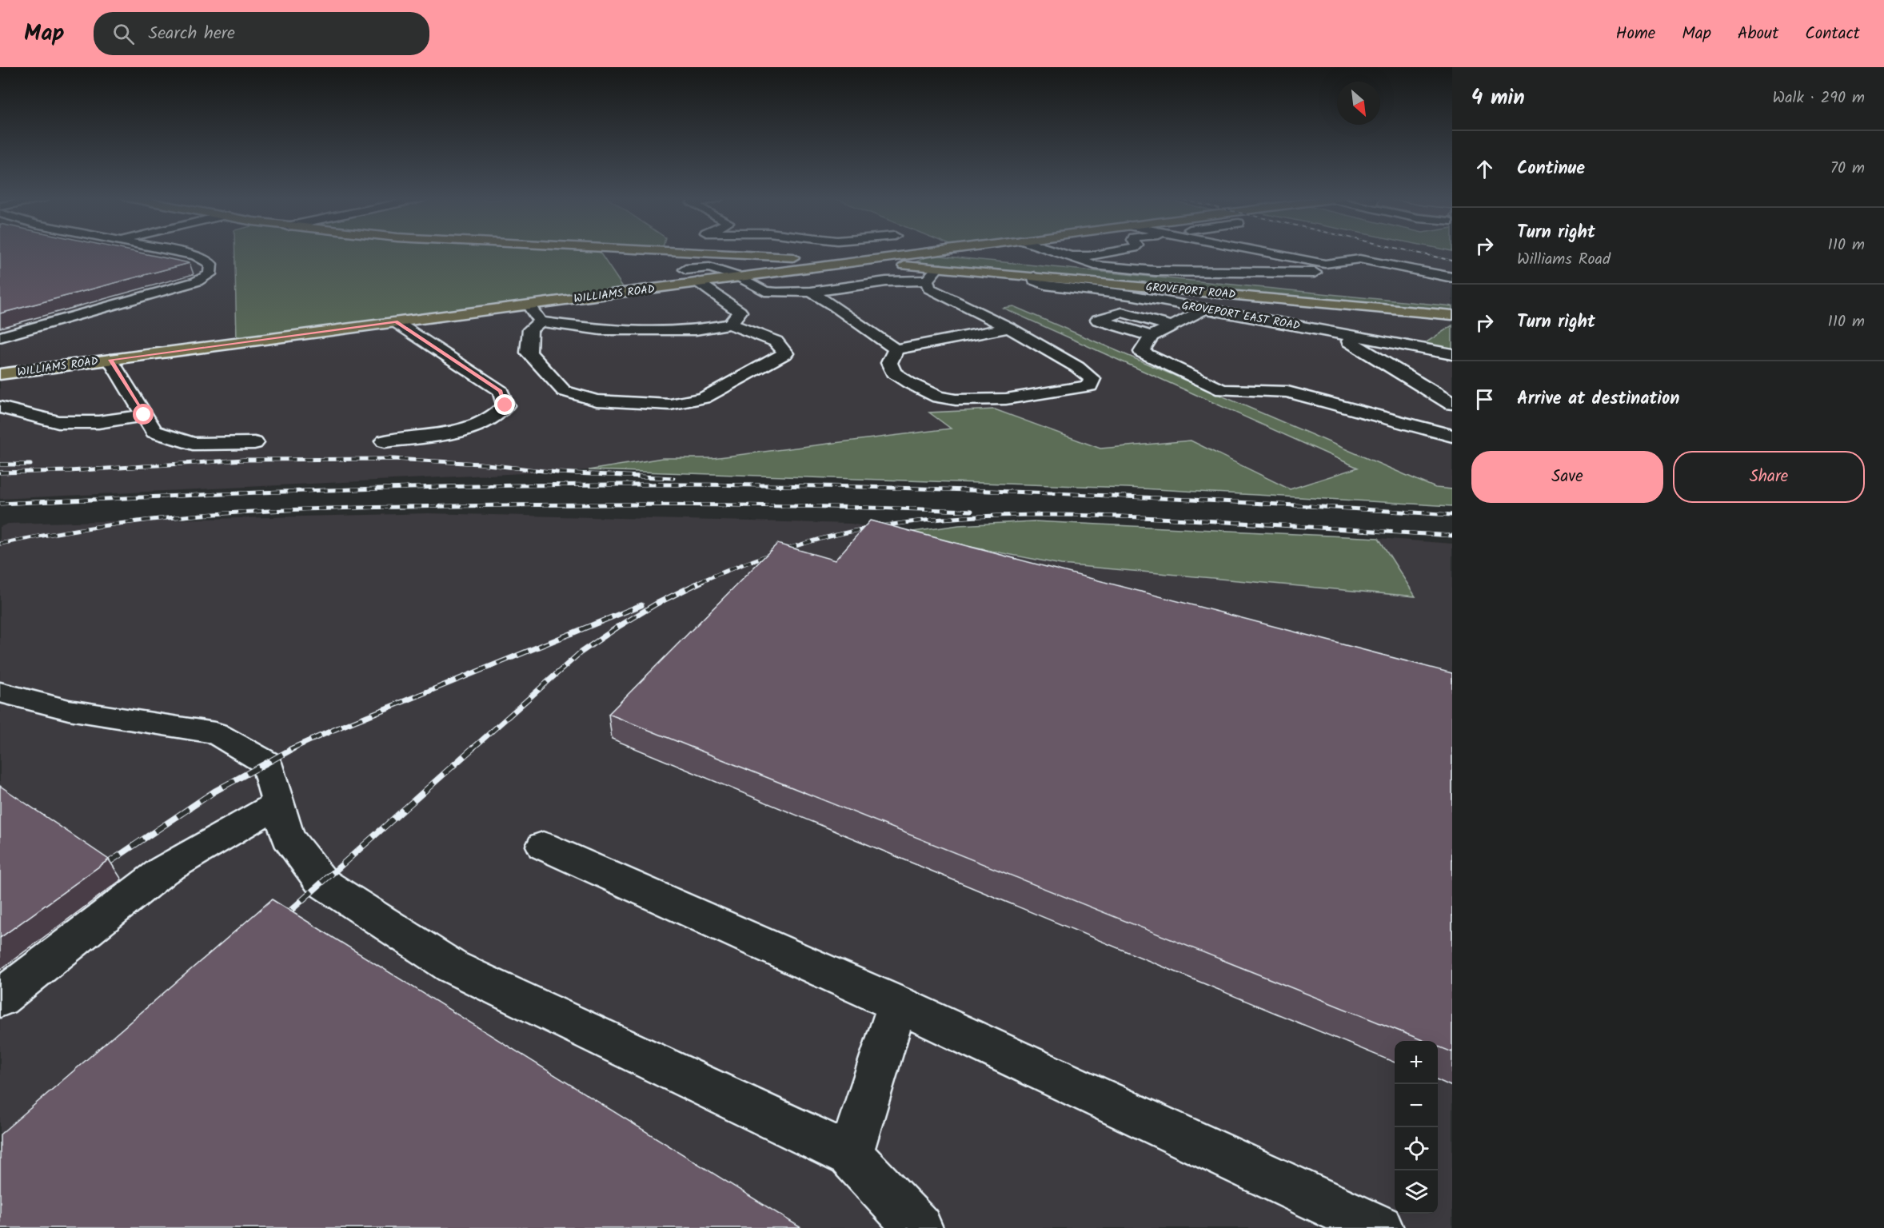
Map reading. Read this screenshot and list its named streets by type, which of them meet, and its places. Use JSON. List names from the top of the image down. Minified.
{"streets":{"main road":["GROVEPORT ROAD","WILLIAMS ROAD"],"lane":["GROVEPORT EAST ROAD"]},"crossings":[["GROVEPORT ROAD","WILLIAMS ROAD"],["GROVEPORT ROAD","GROVEPORT EAST ROAD"]],"north":"bottom right","page":{"header":"Map","search":"Search here","nav":["Home","Map","About","Contact"],"heading":["4 min","Walk · 290 m"],"list":[["Continue","70 m"],["Turn right","Williams Road","110 m"],["Turn right","110 m"],"Arrive at destination"],"buttons":["Save","Share"],"map_buttons":["+","−"]}}
